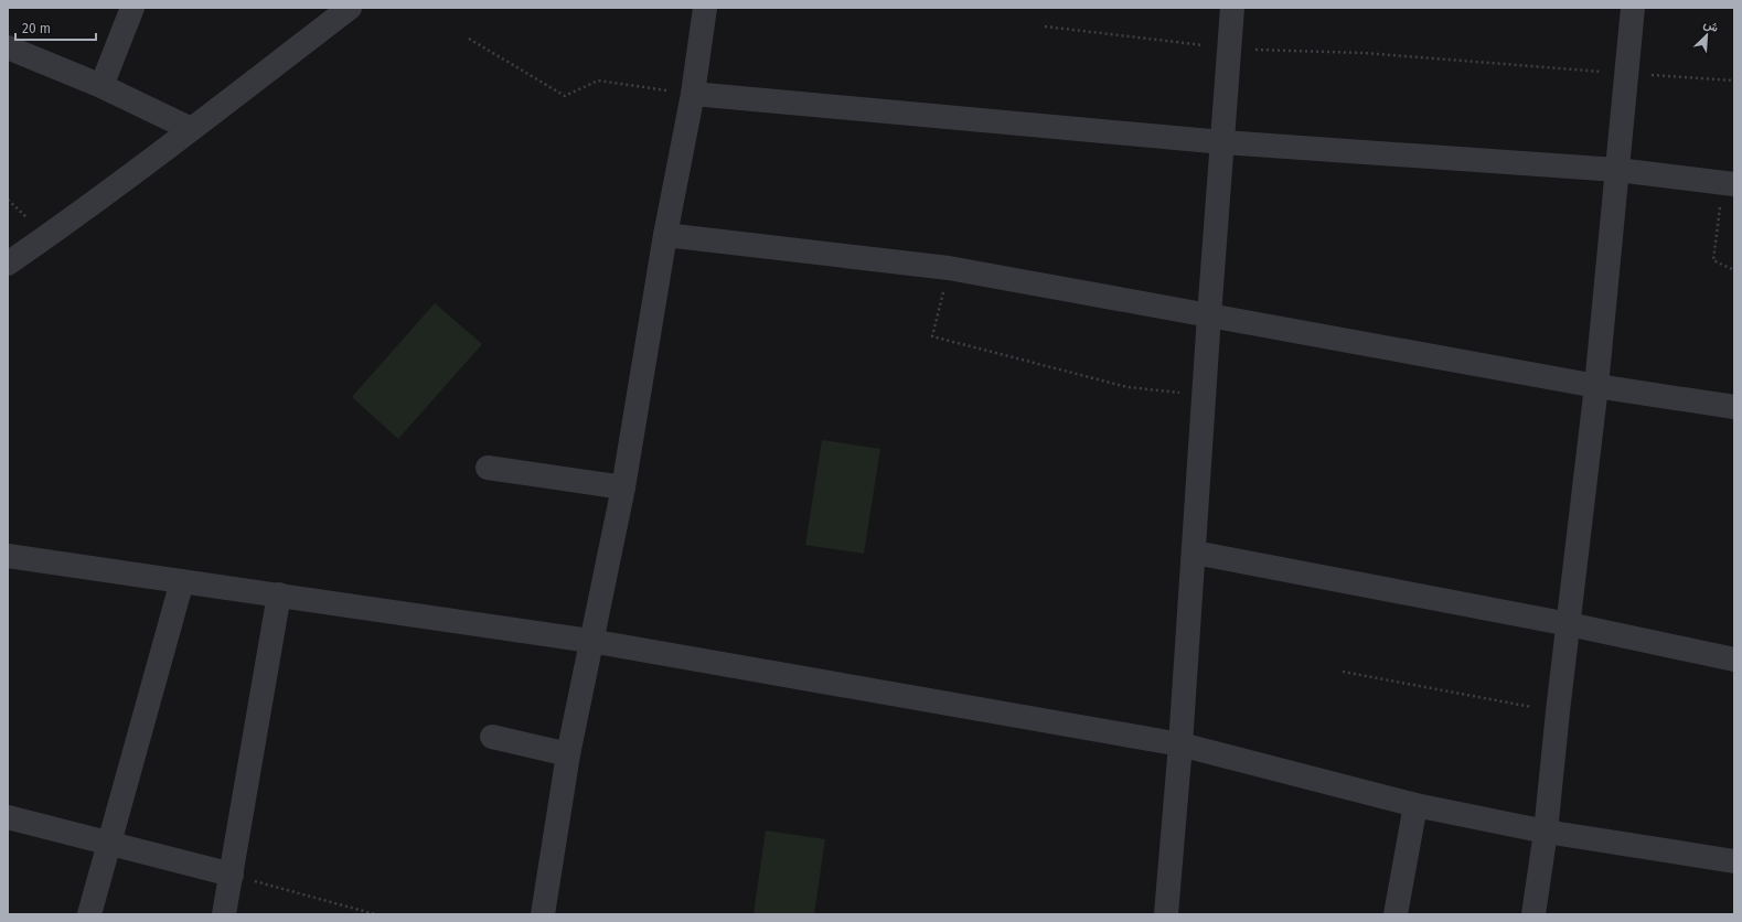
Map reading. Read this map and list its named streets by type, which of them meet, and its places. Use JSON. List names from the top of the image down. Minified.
{"scale_bar":"20 m","north":"top right"}
